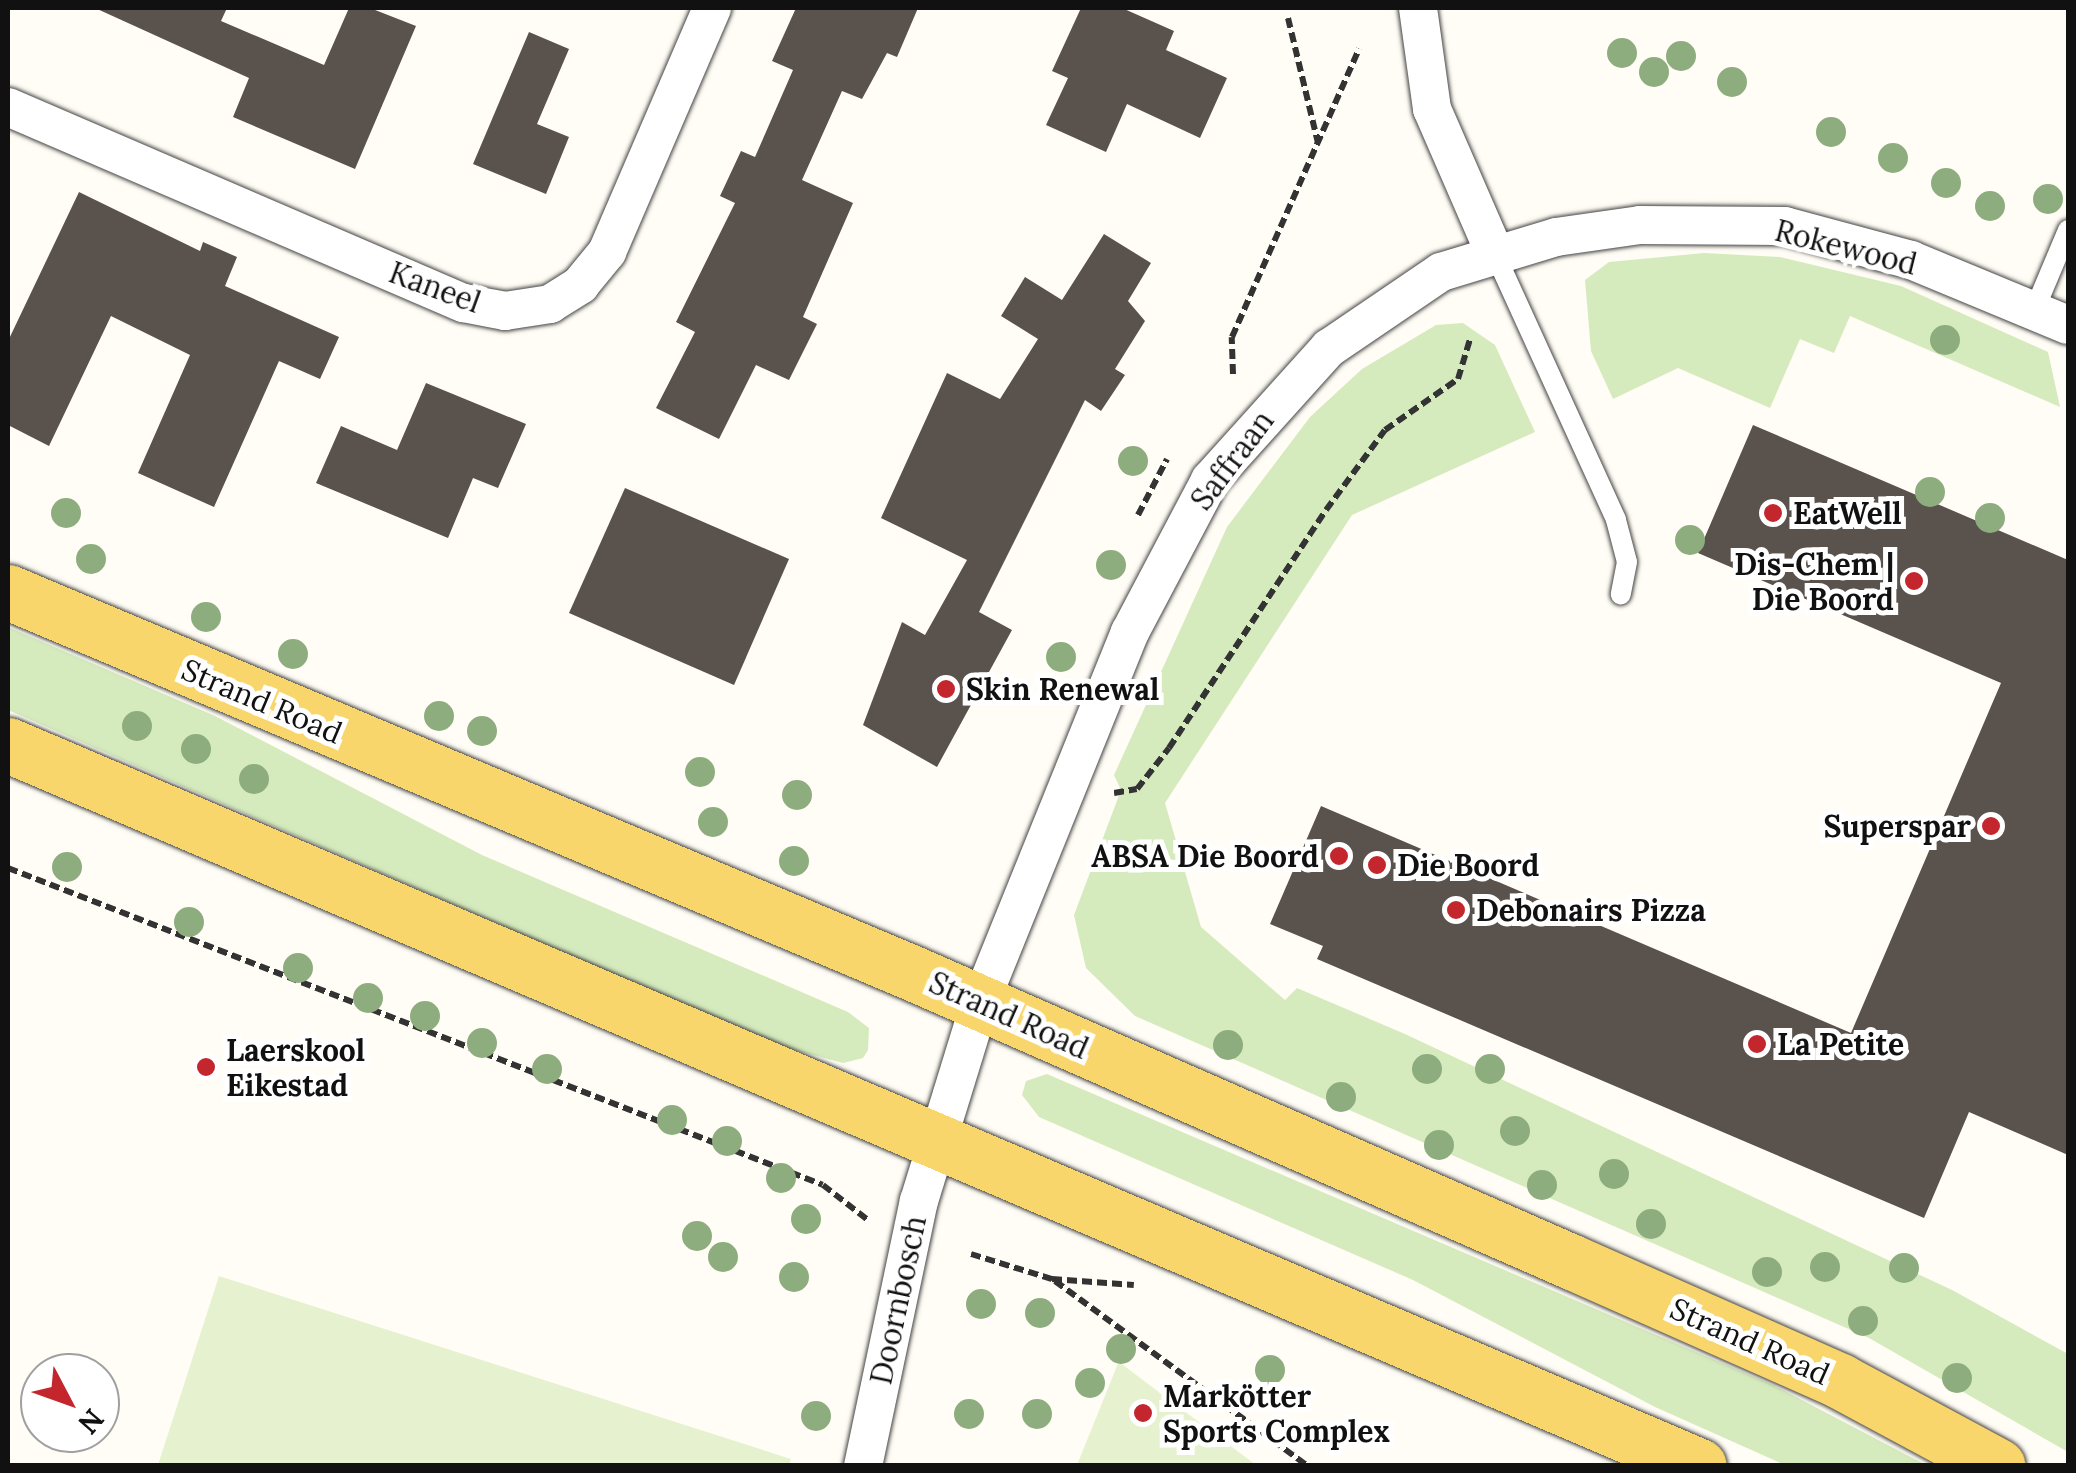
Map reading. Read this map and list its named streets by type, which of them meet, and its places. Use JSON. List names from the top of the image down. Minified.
{"streets":{"main road":["Strand Road"],"street":["Rokewood","Kaneel","Saffraan","Doornbosch"]},"crossings":[["Rokewood","Saffraan"],["Saffraan","Strand Road"],["Saffraan","Doornbosch"]],"places":["EatWell","Dis-Chem | Die Boord","Skin Renewal","Superspar","ABSA Die Boord","Die Boord","Debonairs Pizza","La Petite","Laerskool Eikestad","Markötter Sports Complex"],"north":"bottom right"}
